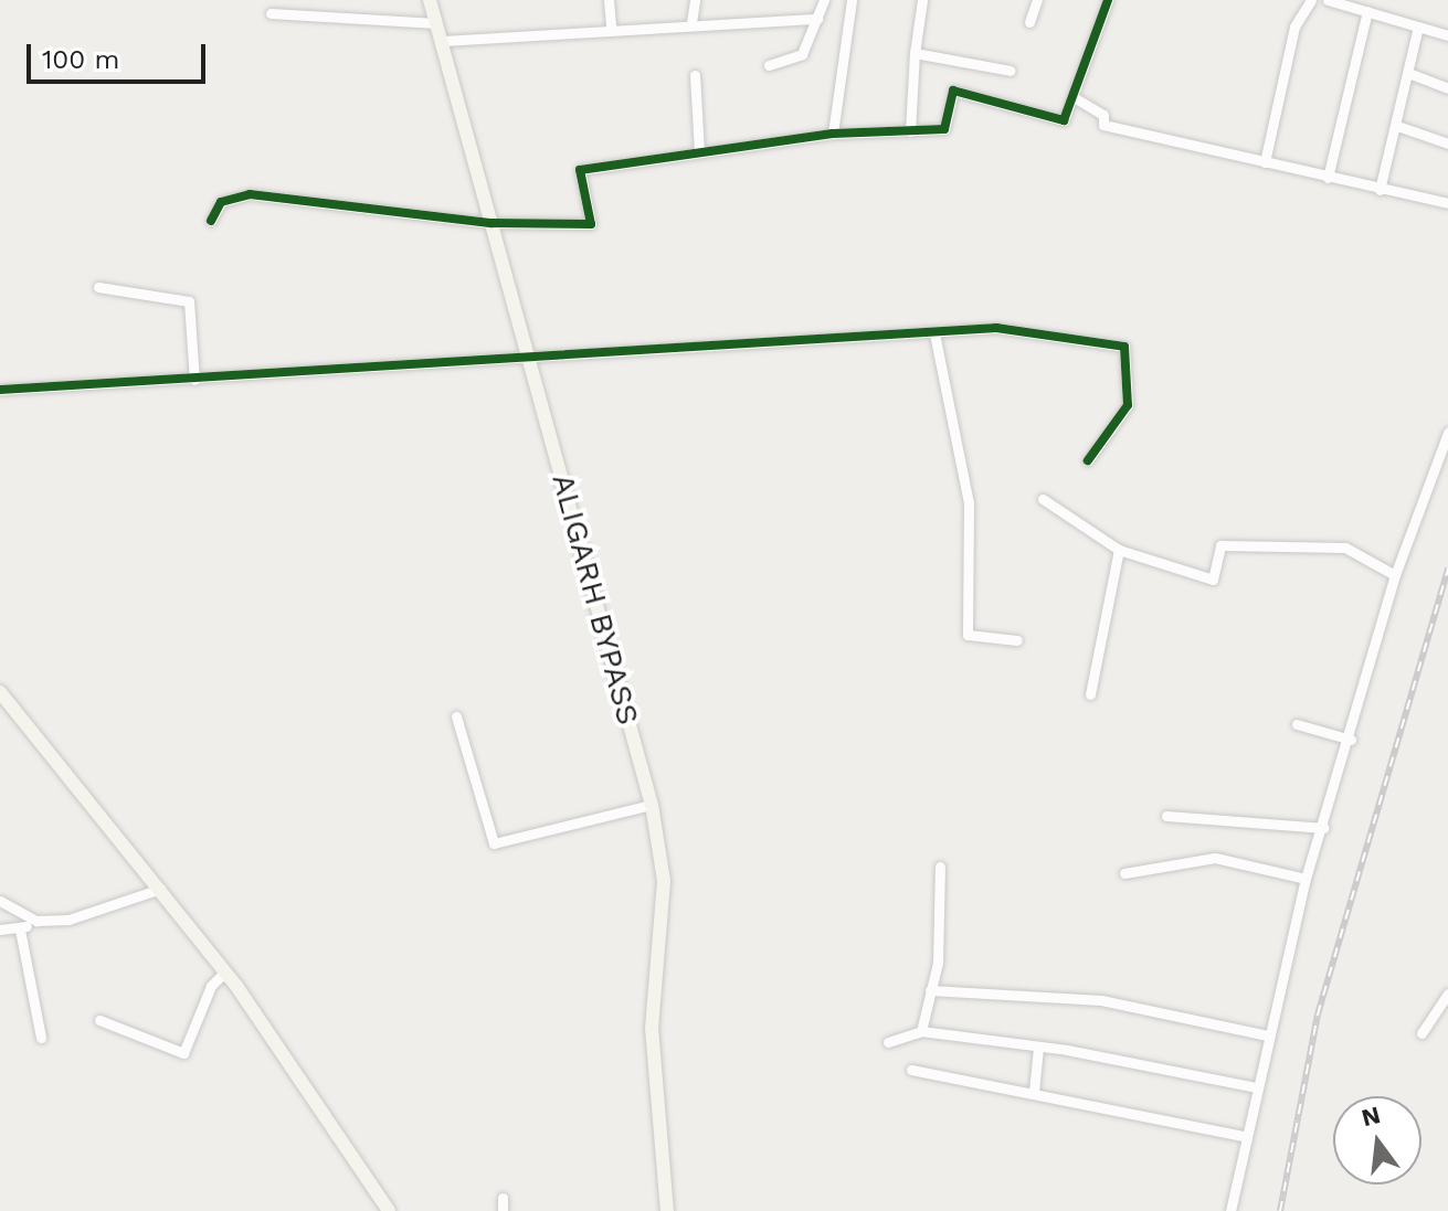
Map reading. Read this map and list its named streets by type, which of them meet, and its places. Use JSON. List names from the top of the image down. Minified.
{"streets":{"main road":["ALIGARH BYPASS"]},"scale_bar":"100 m","north":"top"}
